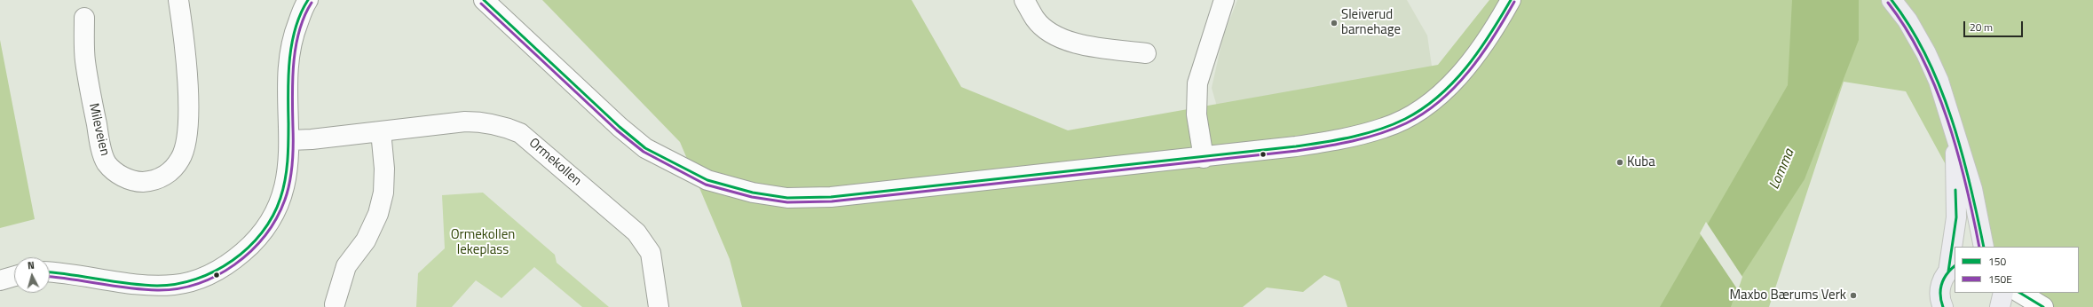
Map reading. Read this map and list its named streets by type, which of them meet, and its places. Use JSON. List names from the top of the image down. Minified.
{"streets":{"street":["Mileveien","Ormekollen"]},"water":["Lomma"],"parks":["Ormekollen lekeplass"],"places":["Sleiverud barnehage","Kuba","Maxbo Bærums Verk"],"lines":["transit line 150","transit line 150E"],"legend":["150","150E"],"scale_bar":"20 m","north":"top"}
